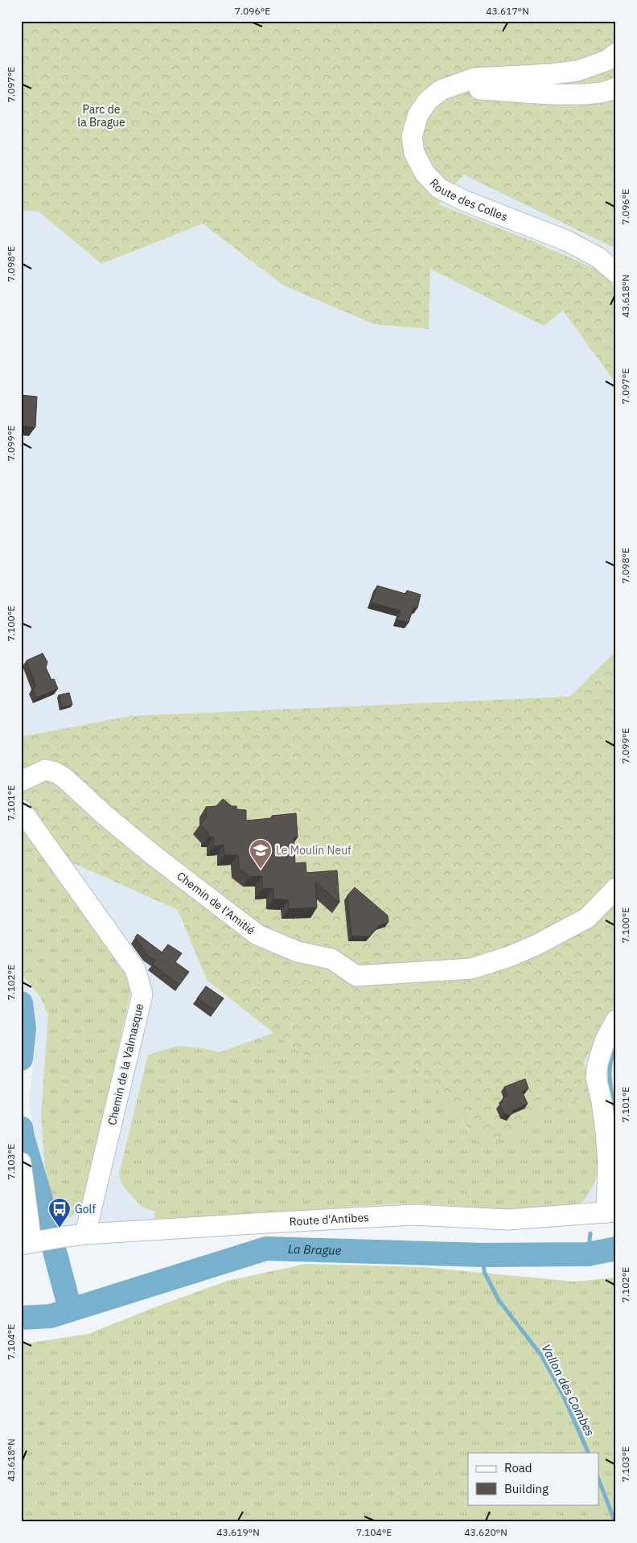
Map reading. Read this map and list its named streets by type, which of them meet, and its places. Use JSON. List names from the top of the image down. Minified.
{"streets":{"street":["Route des Colles","Chemin de l'Amitié","Chemin de la Valmasque","Route d'Antibes"]},"crossings":[["Chemin de la Valmasque","Route d'Antibes"]],"water":["La Brague","Vallon des Combes"],"parks":["Parc de la Brague"],"places":{"school or university":["Le Moulin Neuf"],"bus stop":["Golf"]},"legend":["Road","Building"],"coordinates":["7.096°E","43.617°N","7.097°E","7.098°E","43.618°N","7.099°E","7.100°E","7.101°E","7.102°E","7.103°E","7.104°E","43.619°N","43.620°N"]}
